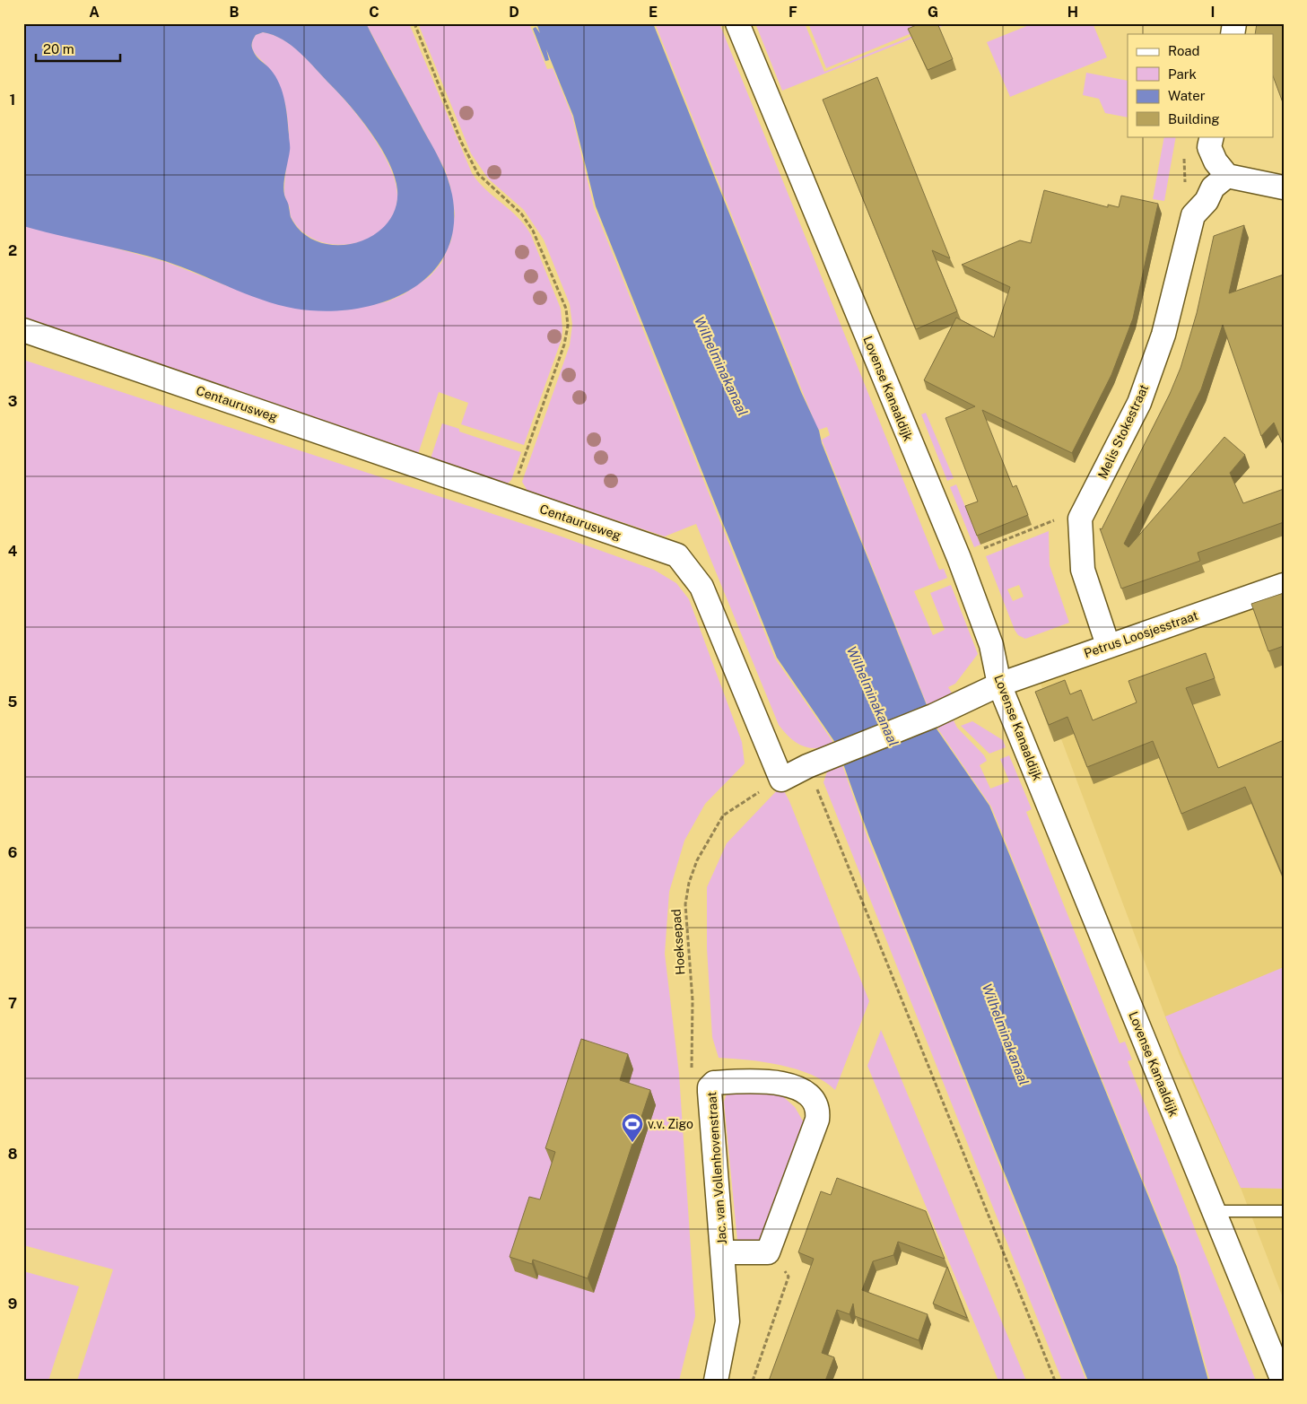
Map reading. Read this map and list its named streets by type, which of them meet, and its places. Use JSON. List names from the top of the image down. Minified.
{"streets":{"street":["Lovense Kanaaldijk","Centaurusweg","Melis Stokestraat","Petrus Loosjesstraat","Jac. van Vollenhovenstraat"],"path":["Hoeksepad"]},"crossings":[["Lovense Kanaaldijk","Petrus Loosjesstraat"],["Centaurusweg","Hoeksepad"]],"water":["Wilhelminakanaal"],"places":{"sports":["v.v. Zigo"]},"legend":["Road","Park","Water","Building"],"scale_bar":"20 m","grid":{"columns":["A","B","C","D","E","F","G","H","I"],"rows":["1","2","3","4","5","6","7","8","9"]}}
